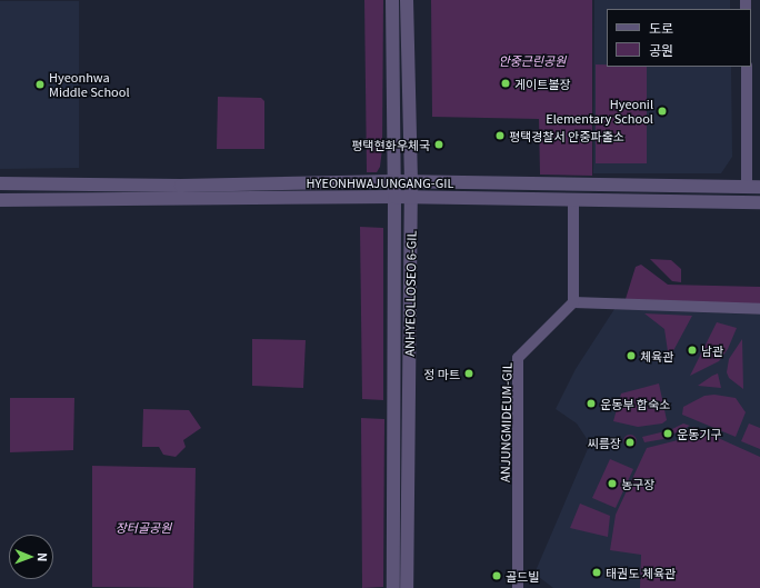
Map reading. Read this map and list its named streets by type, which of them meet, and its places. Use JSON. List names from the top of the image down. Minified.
{"streets":{"street":["HYEONHWAJUNGANG-GIL","ANHYEOLLOSEO 6-GIL","ANJUNGMIDEUM-GIL"]},"crossings":[["HYEONHWAJUNGANG-GIL","ANHYEOLLOSEO 6-GIL"]],"parks":["안중근린공원","장터골공원"],"places":["게이트볼장","Hyeonhwa Middle School","Hyeonil Elementary School","평택경찰서 안중파출소","평택현화우체국","남관","체육관","정 마트","운동부 합숙소","운동기구","씨름장","농구장","태권도 체육관","골드빌"],"legend":["도로","공원"],"north":"right"}
